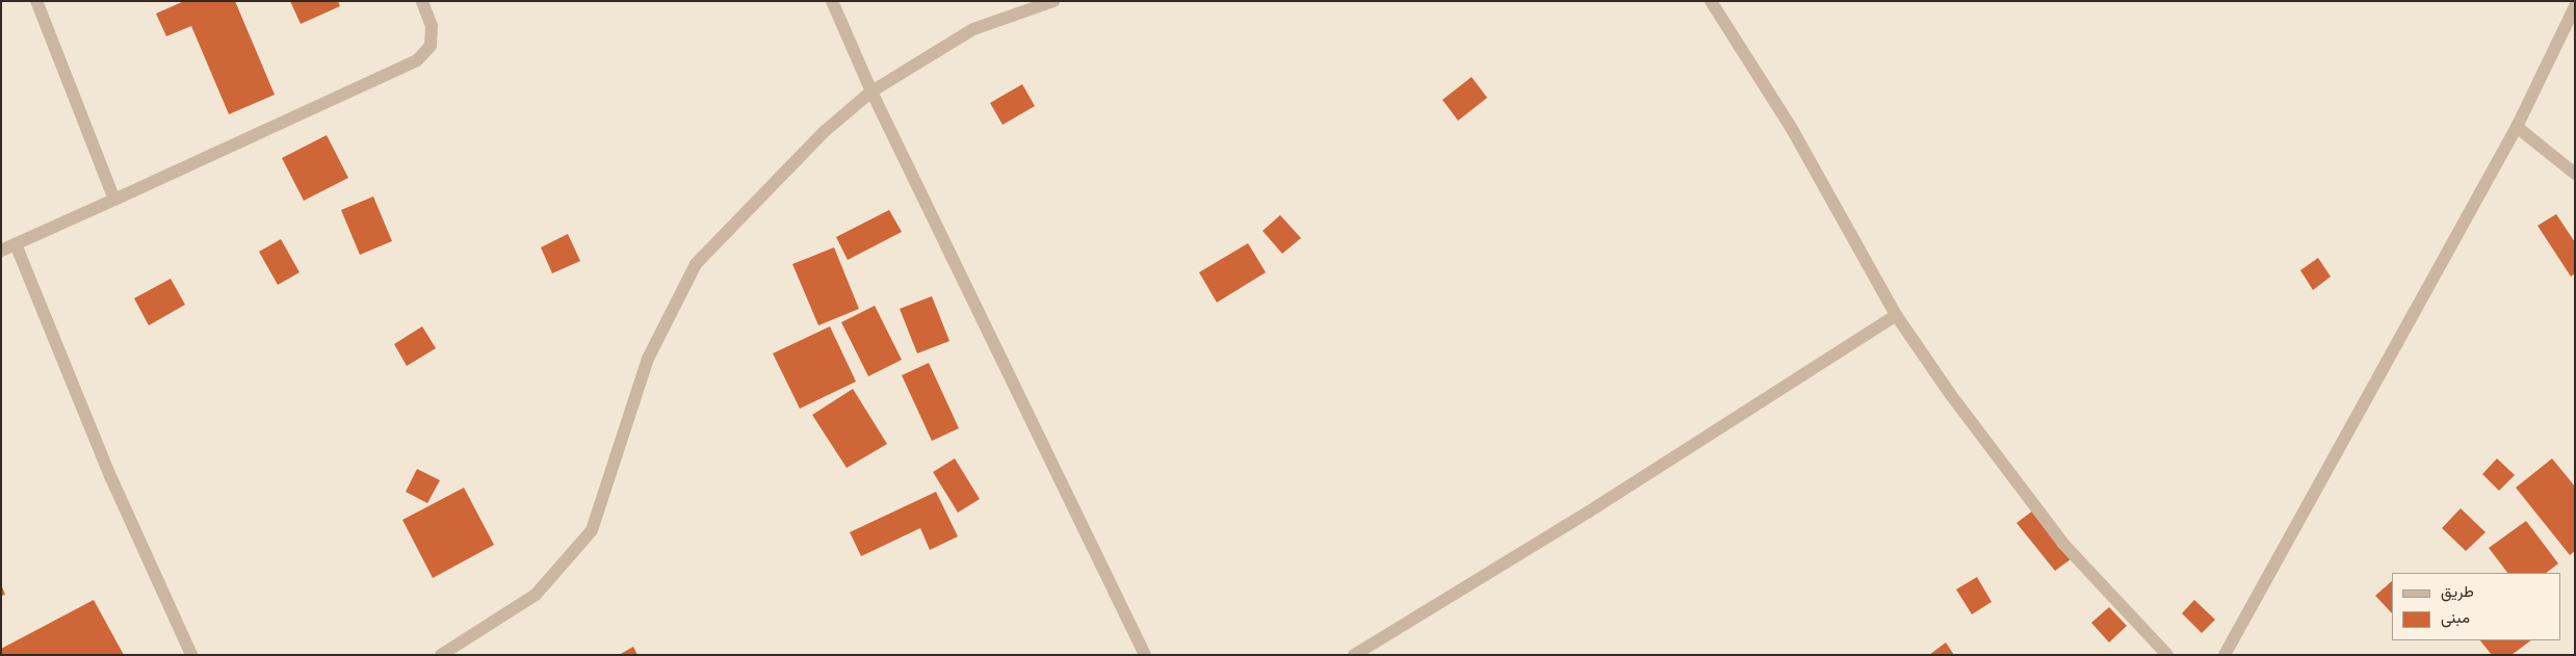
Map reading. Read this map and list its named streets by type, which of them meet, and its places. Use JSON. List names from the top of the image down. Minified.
{"legend":["طريق","مبنى"]}
